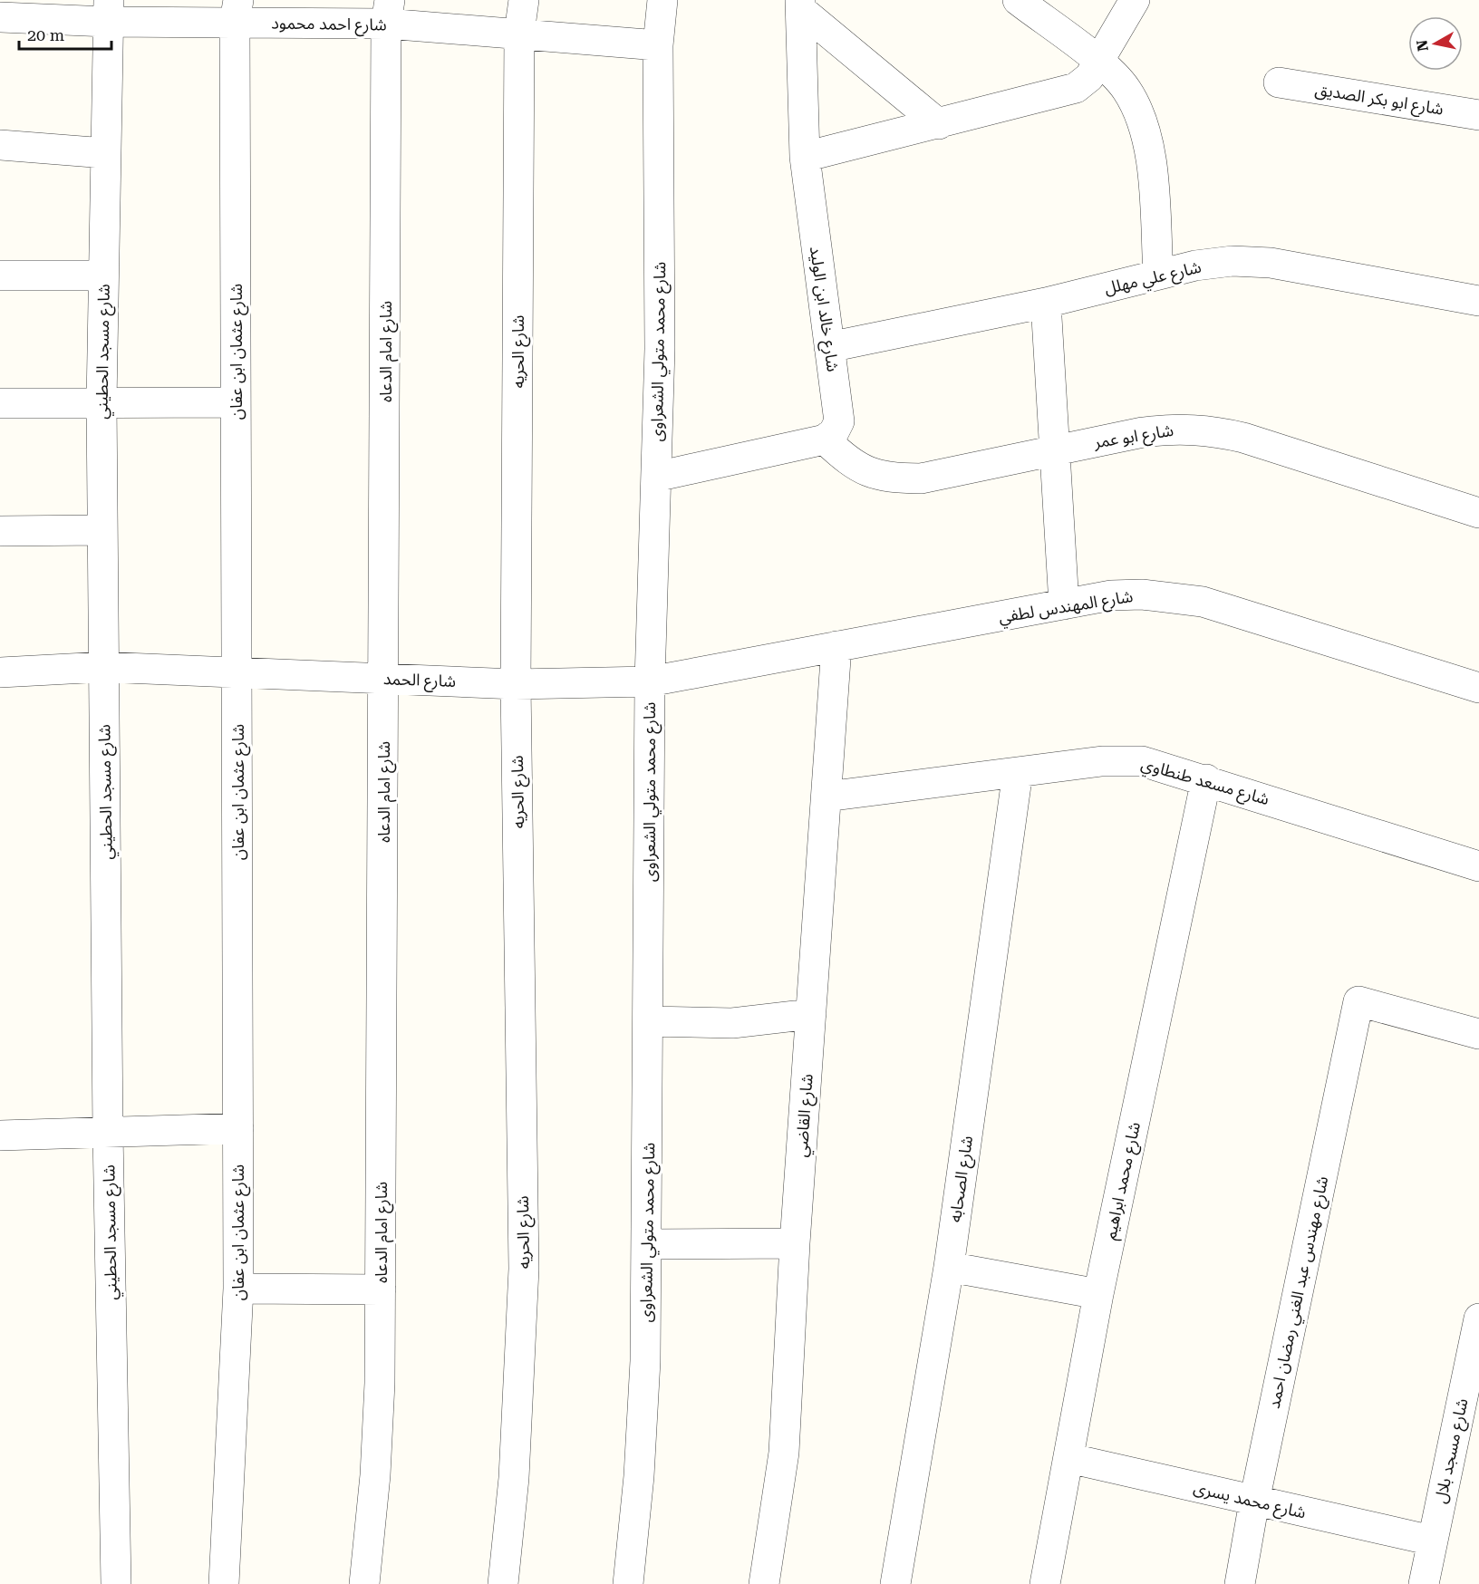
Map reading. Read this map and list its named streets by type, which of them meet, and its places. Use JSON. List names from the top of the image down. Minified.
{"streets":{"street":["شارع احمد محمود","شارع ابو بكر الصديق","شارع علي مهلل","شارع خالد ابن الوليد","شارع مسجد الحطيني","شارع عثمان ابن عفان","شارع امام الدعاه","شارع الحريه","شارع محمد متولي الشعراوى","شارع ابو عمر","شارع المهندس لطفي","شارع الحمد","شارع مسعد طنطاوي","شارع القاضي","شارع الصحابه","شارع محمد ابراهيم","شارع مهندس عبد الغني رمضان احمد","شارع مسجد بلال","شارع محمد يسرى"]},"crossings":[["شارع احمد محمود","شارع مسجد الحطيني"],["شارع احمد محمود","شارع عثمان ابن عفان"],["شارع احمد محمود","شارع امام الدعاه"],["شارع احمد محمود","شارع الحريه"],["شارع احمد محمود","شارع محمد متولي الشعراوى"],["شارع علي مهلل","شارع خالد ابن الوليد"],["شارع خالد ابن الوليد","شارع ابو عمر"],["شارع مسجد الحطيني","شارع الحمد"],["شارع عثمان ابن عفان","شارع الحمد"],["شارع امام الدعاه","شارع الحمد"],["شارع الحريه","شارع الحمد"],["شارع محمد متولي الشعراوى","شارع الحمد"],["شارع المهندس لطفي","شارع الحمد"],["شارع المهندس لطفي","شارع القاضي"],["شارع الحمد","شارع القاضي"],["شارع مسعد طنطاوي","شارع القاضي"],["شارع مسعد طنطاوي","شارع الصحابه"],["شارع مسعد طنطاوي","شارع محمد ابراهيم"],["شارع محمد ابراهيم","شارع محمد يسرى"],["شارع مهندس عبد الغني رمضان احمد","شارع محمد يسرى"],["شارع مسجد بلال","شارع محمد يسرى"]],"scale_bar":"20 m","north":"left"}
